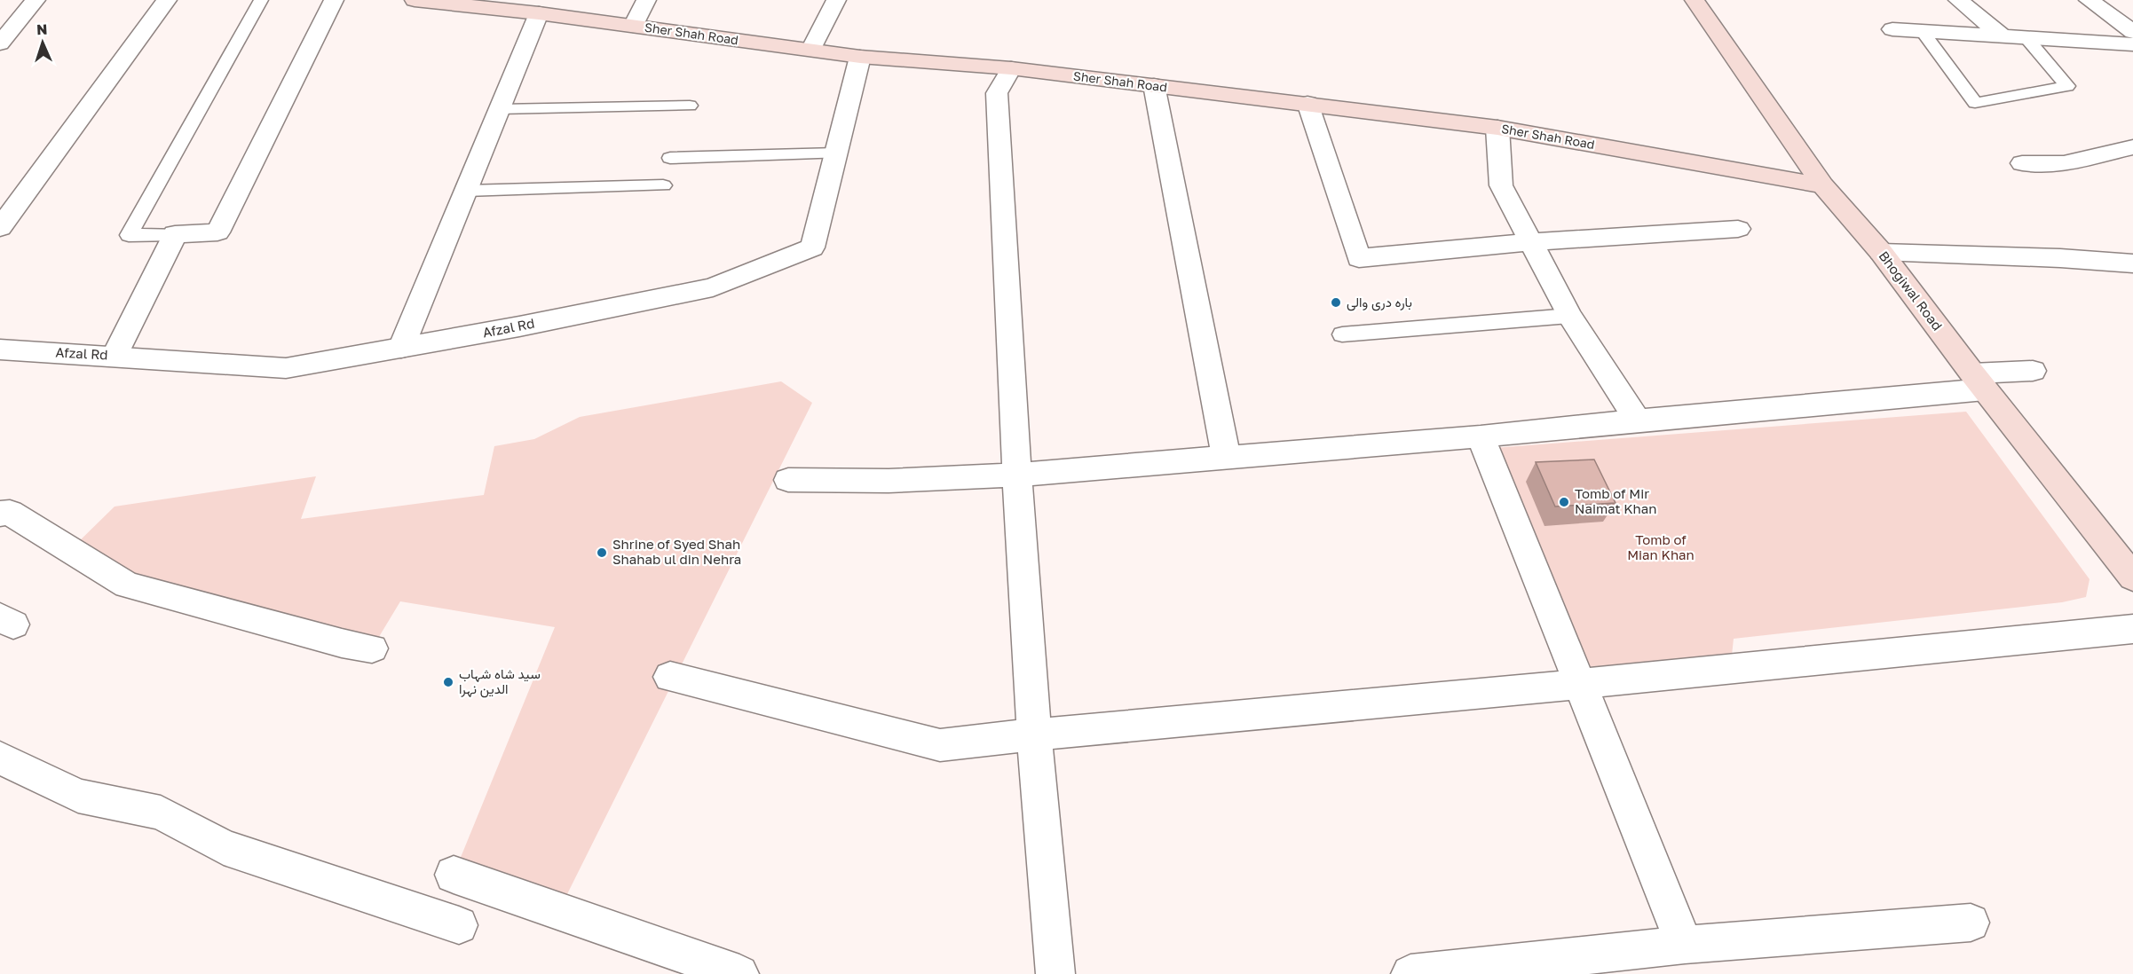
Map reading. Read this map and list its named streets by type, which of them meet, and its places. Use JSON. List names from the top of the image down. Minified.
{"streets":{"main road":["Sher Shah Road","Bhogiwal Road"],"street":["Afzal Rd"]},"crossings":[["Sher Shah Road","Bhogiwal Road"],["Sher Shah Road","Afzal Rd"]],"parks":["Tomb of Mian Khan"],"places":["بارہ دری والی","Tomb of Mir Naimat Khan","Shrine of Syed Shah Shahab ul din Nehra","سید شاہ شہاب الدین نہرا"],"north":"top"}
